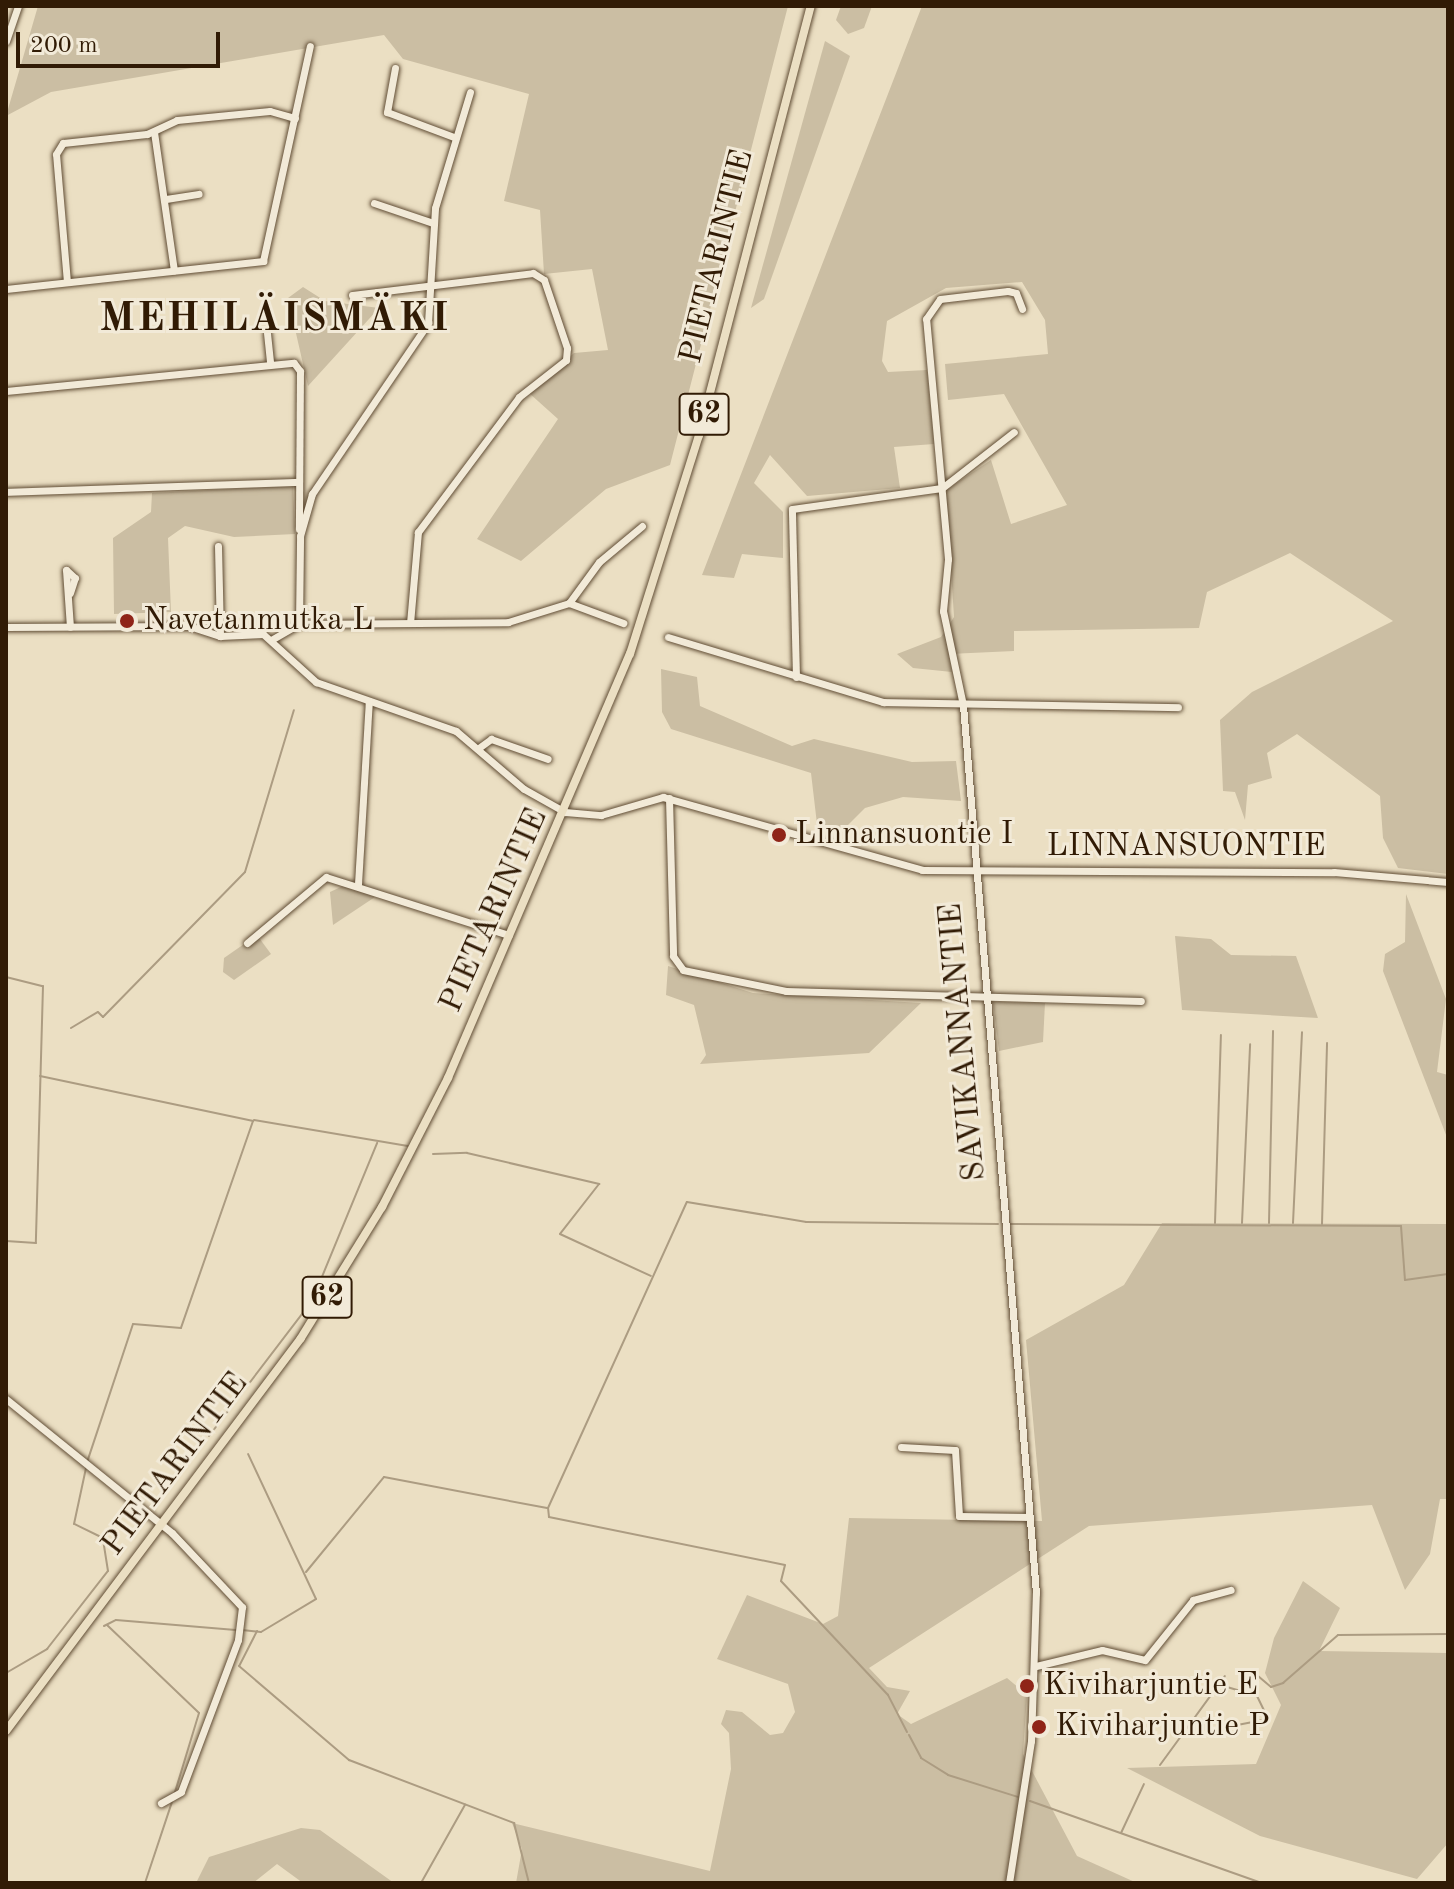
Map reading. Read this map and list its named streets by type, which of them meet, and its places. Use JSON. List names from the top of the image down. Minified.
{"streets":{"main road":["PIETARINTIE","62"],"street":["LINNANSUONTIE","SAVIKANNANTIE"]},"crossings":[["LINNANSUONTIE","SAVIKANNANTIE"]],"districts":["MEHILÄISMÄKI"],"places":["Navetanmutka L","Linnansuontie I","Kiviharjuntie E","Kiviharjuntie P"],"scale_bar":"200 m"}
